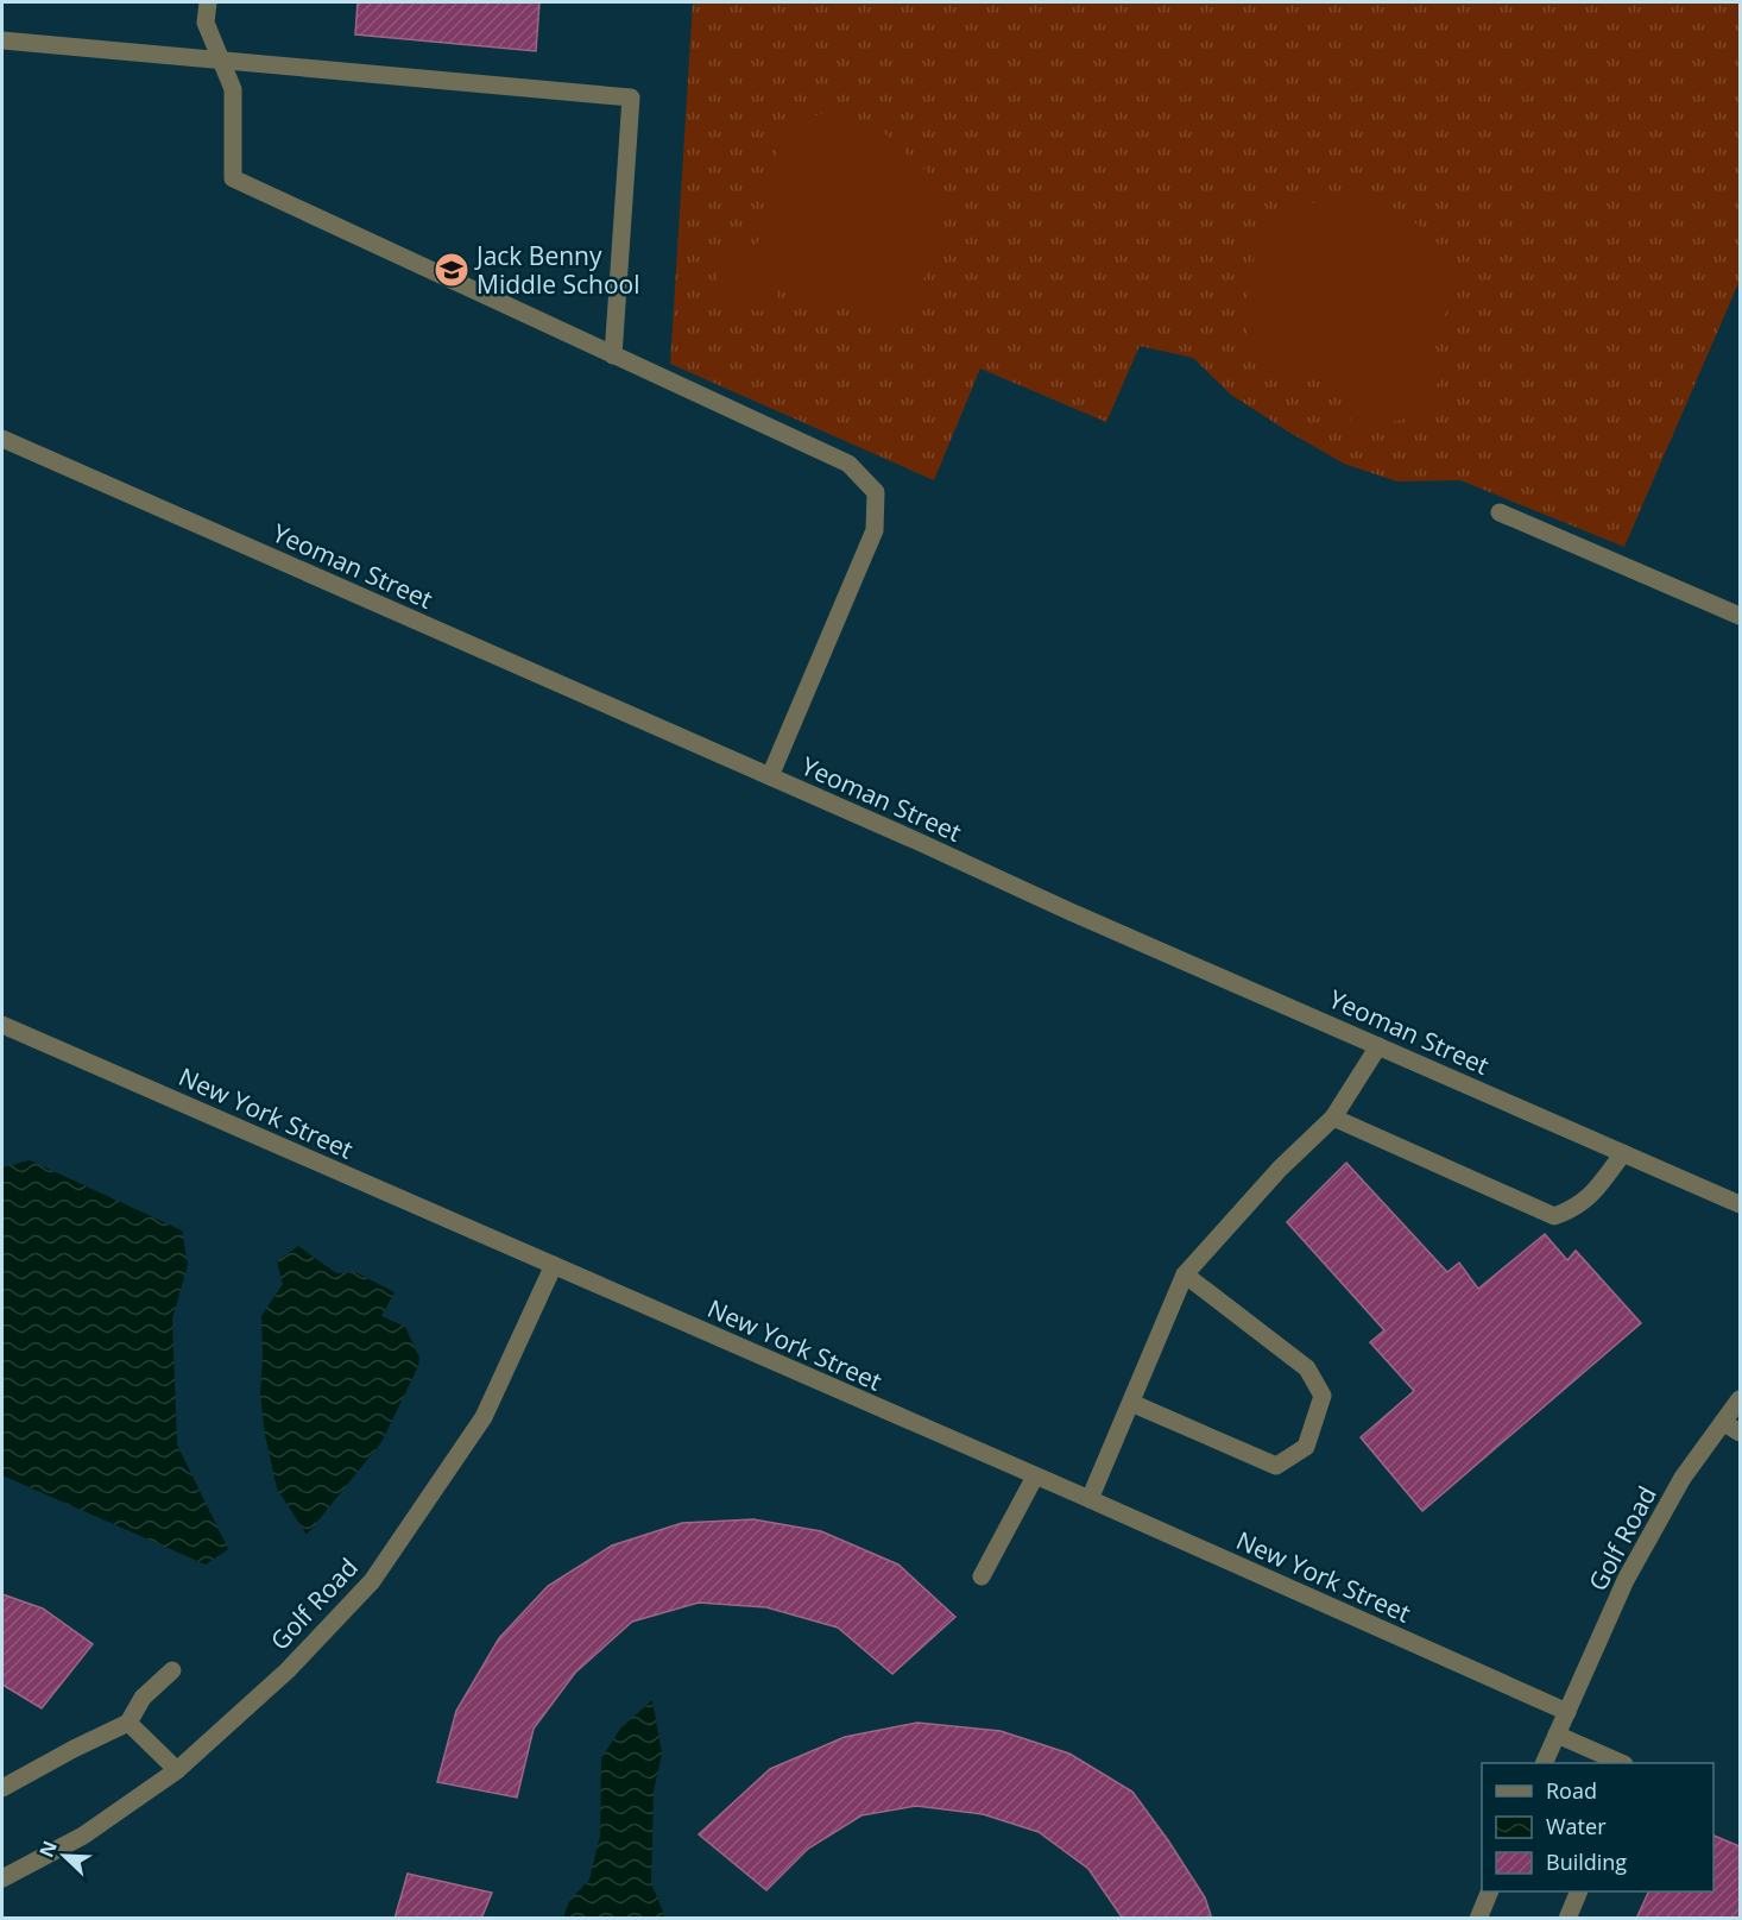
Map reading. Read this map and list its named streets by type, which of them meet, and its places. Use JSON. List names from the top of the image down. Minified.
{"streets":{"street":["Yeoman Street","New York Street","Golf Road"]},"crossings":[["New York Street","Golf Road"]],"places":{"school or university":["Jack Benny Middle School"]},"legend":["Road","Water","Building"],"north":"top left"}
